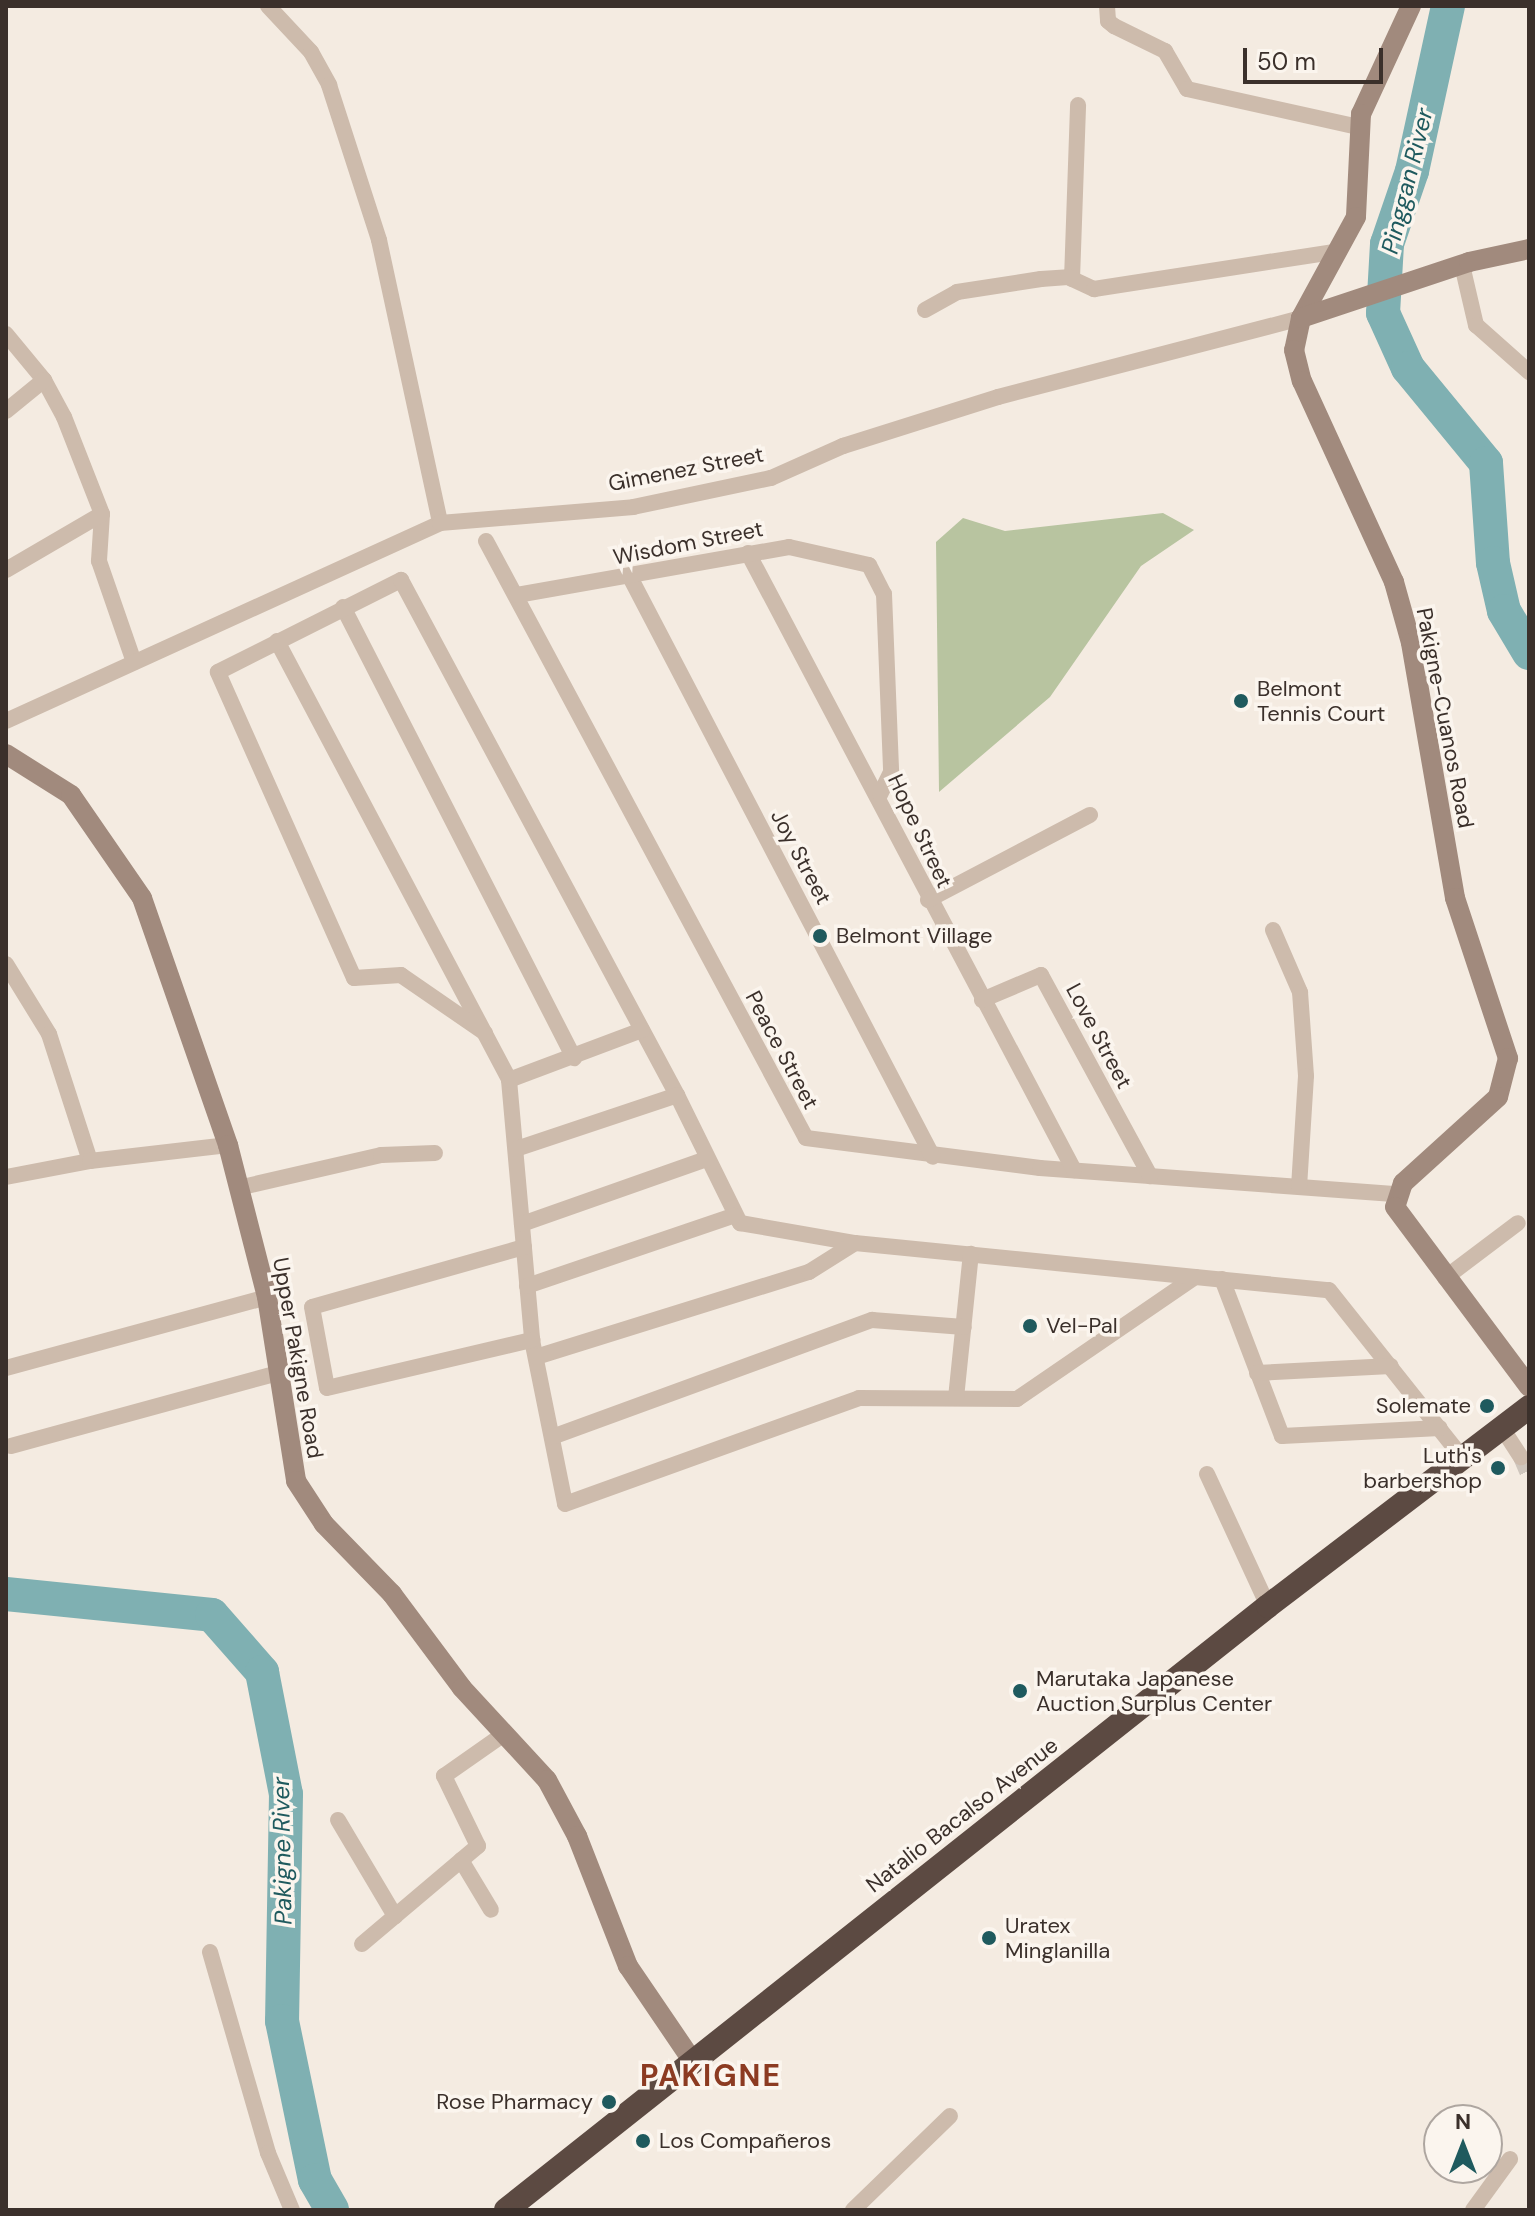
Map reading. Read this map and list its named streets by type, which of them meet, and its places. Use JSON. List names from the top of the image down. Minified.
{"streets":{"highway":["Natalio Bacalso Avenue"],"street":["Gimenez Street","Wisdom Street","Pakigne-Cuanos Road","Hope Street","Joy Street","Love Street","Peace Street","Upper Pakigne Road"]},"crossings":[["Gimenez Street","Pakigne-Cuanos Road"],["Wisdom Street","Hope Street"],["Wisdom Street","Joy Street"],["Wisdom Street","Peace Street"],["Pakigne-Cuanos Road","Peace Street"],["Hope Street","Love Street"],["Hope Street","Peace Street"],["Joy Street","Peace Street"],["Love Street","Peace Street"],["Upper Pakigne Road","Natalio Bacalso Avenue"]],"districts":["PAKIGNE"],"water":["Pinggan River","Pakigne River"],"places":["Belmont Tennis Court","Belmont Village","Vel-Pal","Solemate","Luth's barbershop","Marutaka Japanese Auction Surplus Center","Uratex Minglanilla","Rose Pharmacy","Los Compañeros"],"scale_bar":"50 m","north":"top"}
